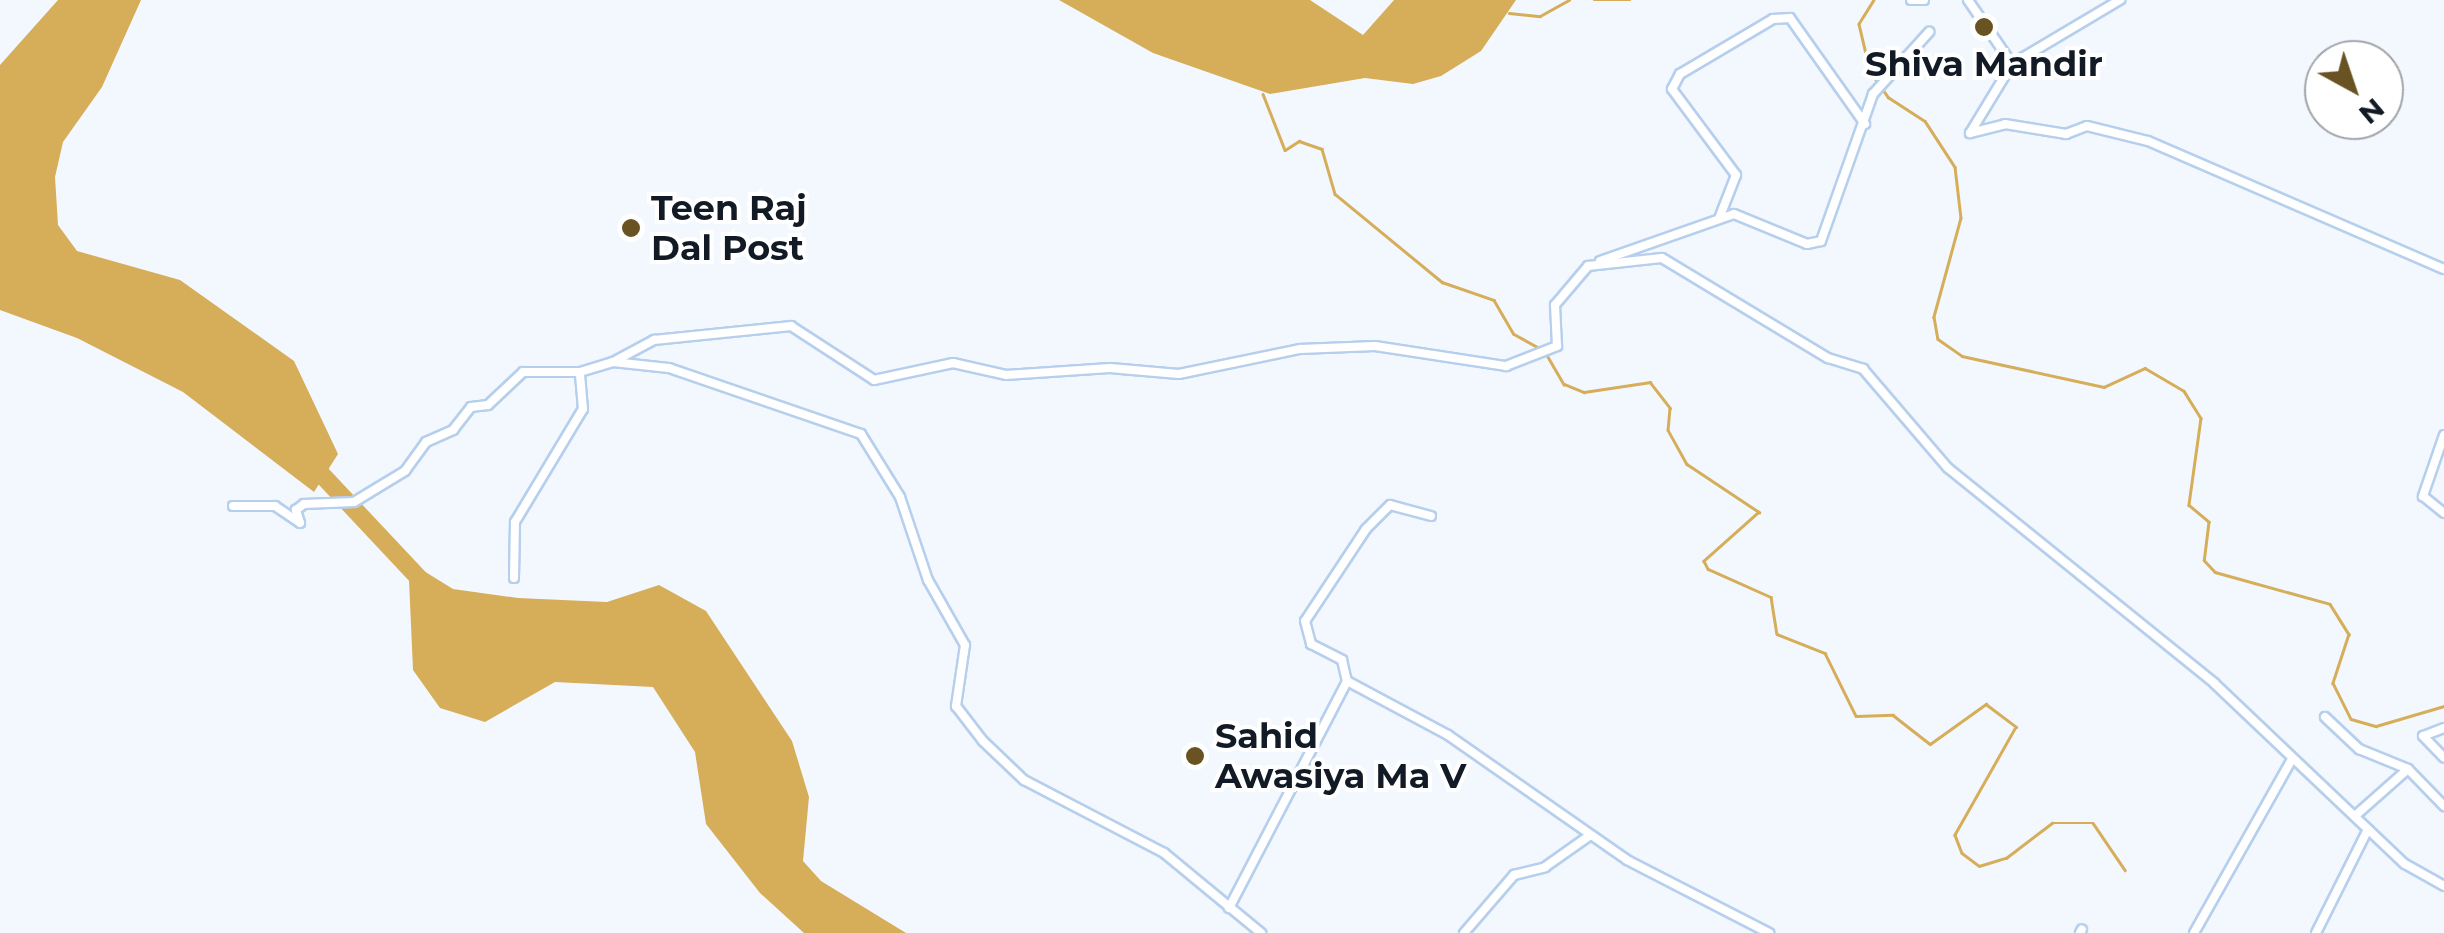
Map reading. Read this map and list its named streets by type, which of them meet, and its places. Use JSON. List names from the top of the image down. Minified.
{"places":["Shiva Mandir","Teen Raj Dal Post","Sahid Awasiya Ma V"],"north":"bottom right"}
